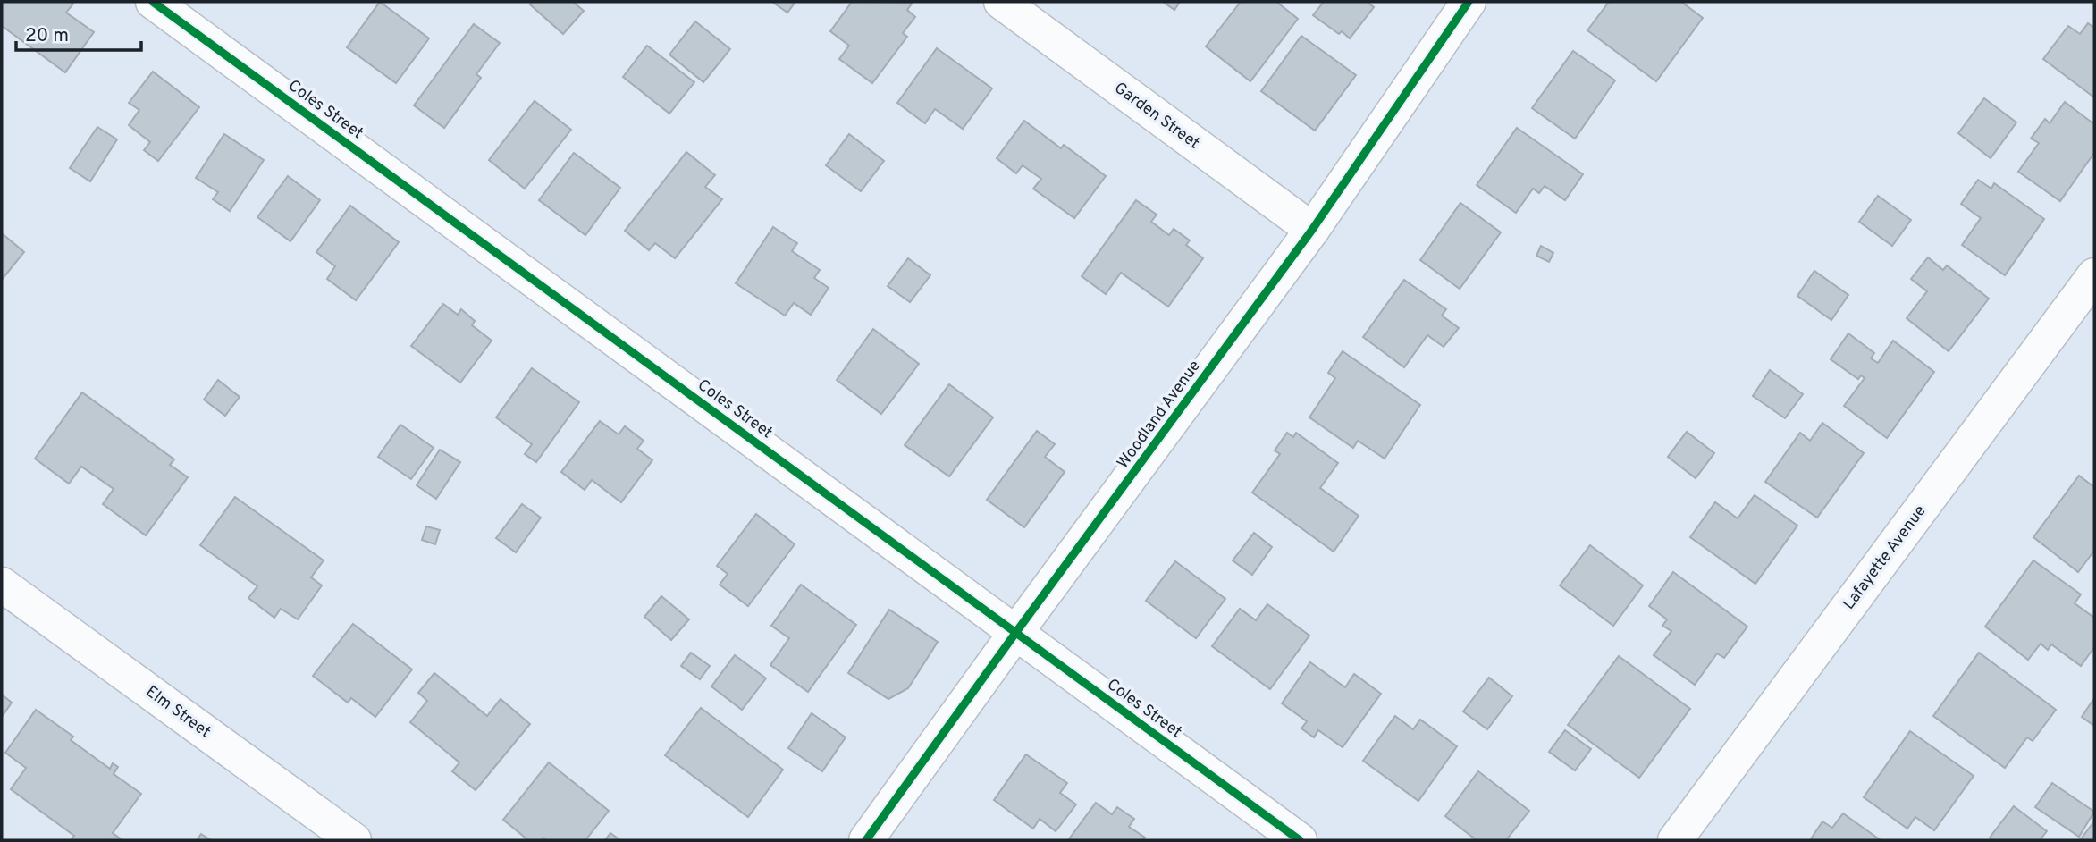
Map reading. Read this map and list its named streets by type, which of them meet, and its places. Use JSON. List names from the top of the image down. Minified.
{"streets":{"street":["Coles Street","Garden Street","Woodland Avenue","Lafayette Avenue","Elm Street"]},"crossings":[["Coles Street","Woodland Avenue"],["Garden Street","Woodland Avenue"]],"scale_bar":"20 m"}
